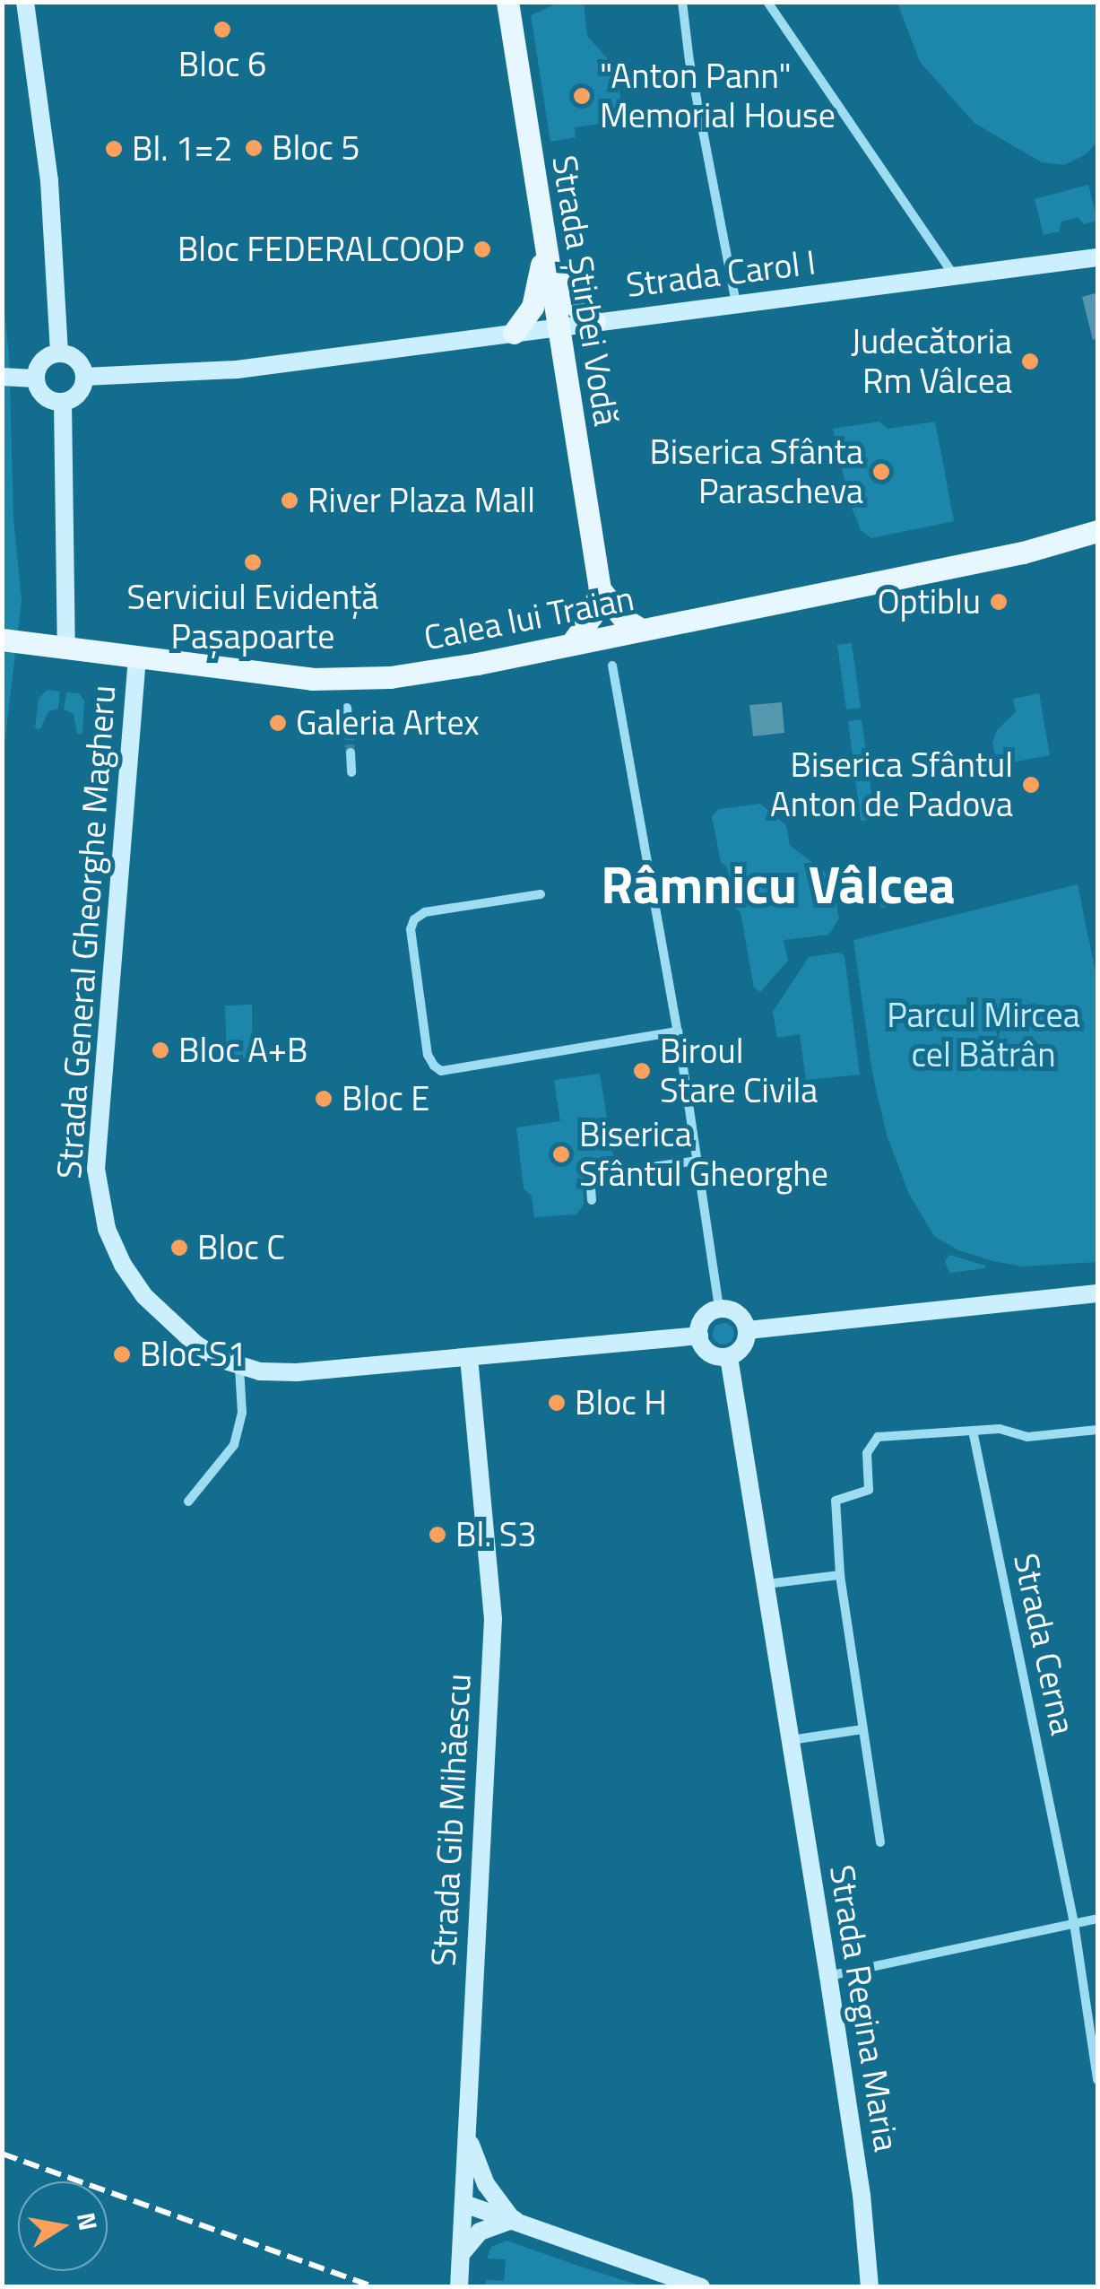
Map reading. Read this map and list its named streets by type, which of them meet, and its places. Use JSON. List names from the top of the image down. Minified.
{"streets":{"main road":["Strada Carol I","Strada Știrbei Vodă","Calea lui Traian","Strada General Gheorghe Magheru","Strada Gib Mihăescu","Strada Regina Maria"],"street":["Strada Cerna"]},"crossings":[["Strada Carol I","Strada Știrbei Vodă"],["Calea lui Traian","Strada General Gheorghe Magheru"],["Strada General Gheorghe Magheru","Strada Gib Mihăescu"],["Strada General Gheorghe Magheru","Strada Regina Maria"],["Strada Cerna","Strada Regina Maria"]],"districts":["Râmnicu Vâlcea"],"parks":["Parcul Mircea cel Bătrân"],"places":["Bloc 6","\"Anton Pann\" Memorial House","Bloc 5","Bl. 1=2","Bloc FEDERALCOOP","Judecătoria Rm Vâlcea","Biserica Sfânta Parascheva","River Plaza Mall","Serviciul Evidență Pașapoarte","Optiblu","Galeria Artex","Biserica Sfântul Anton de Padova","Bloc A+B","Biroul Stare Civila","Bloc E","Biserica Sfântul Gheorghe","Bloc C","Bloc S1","Bloc H","Bl. S3"],"north":"right"}
